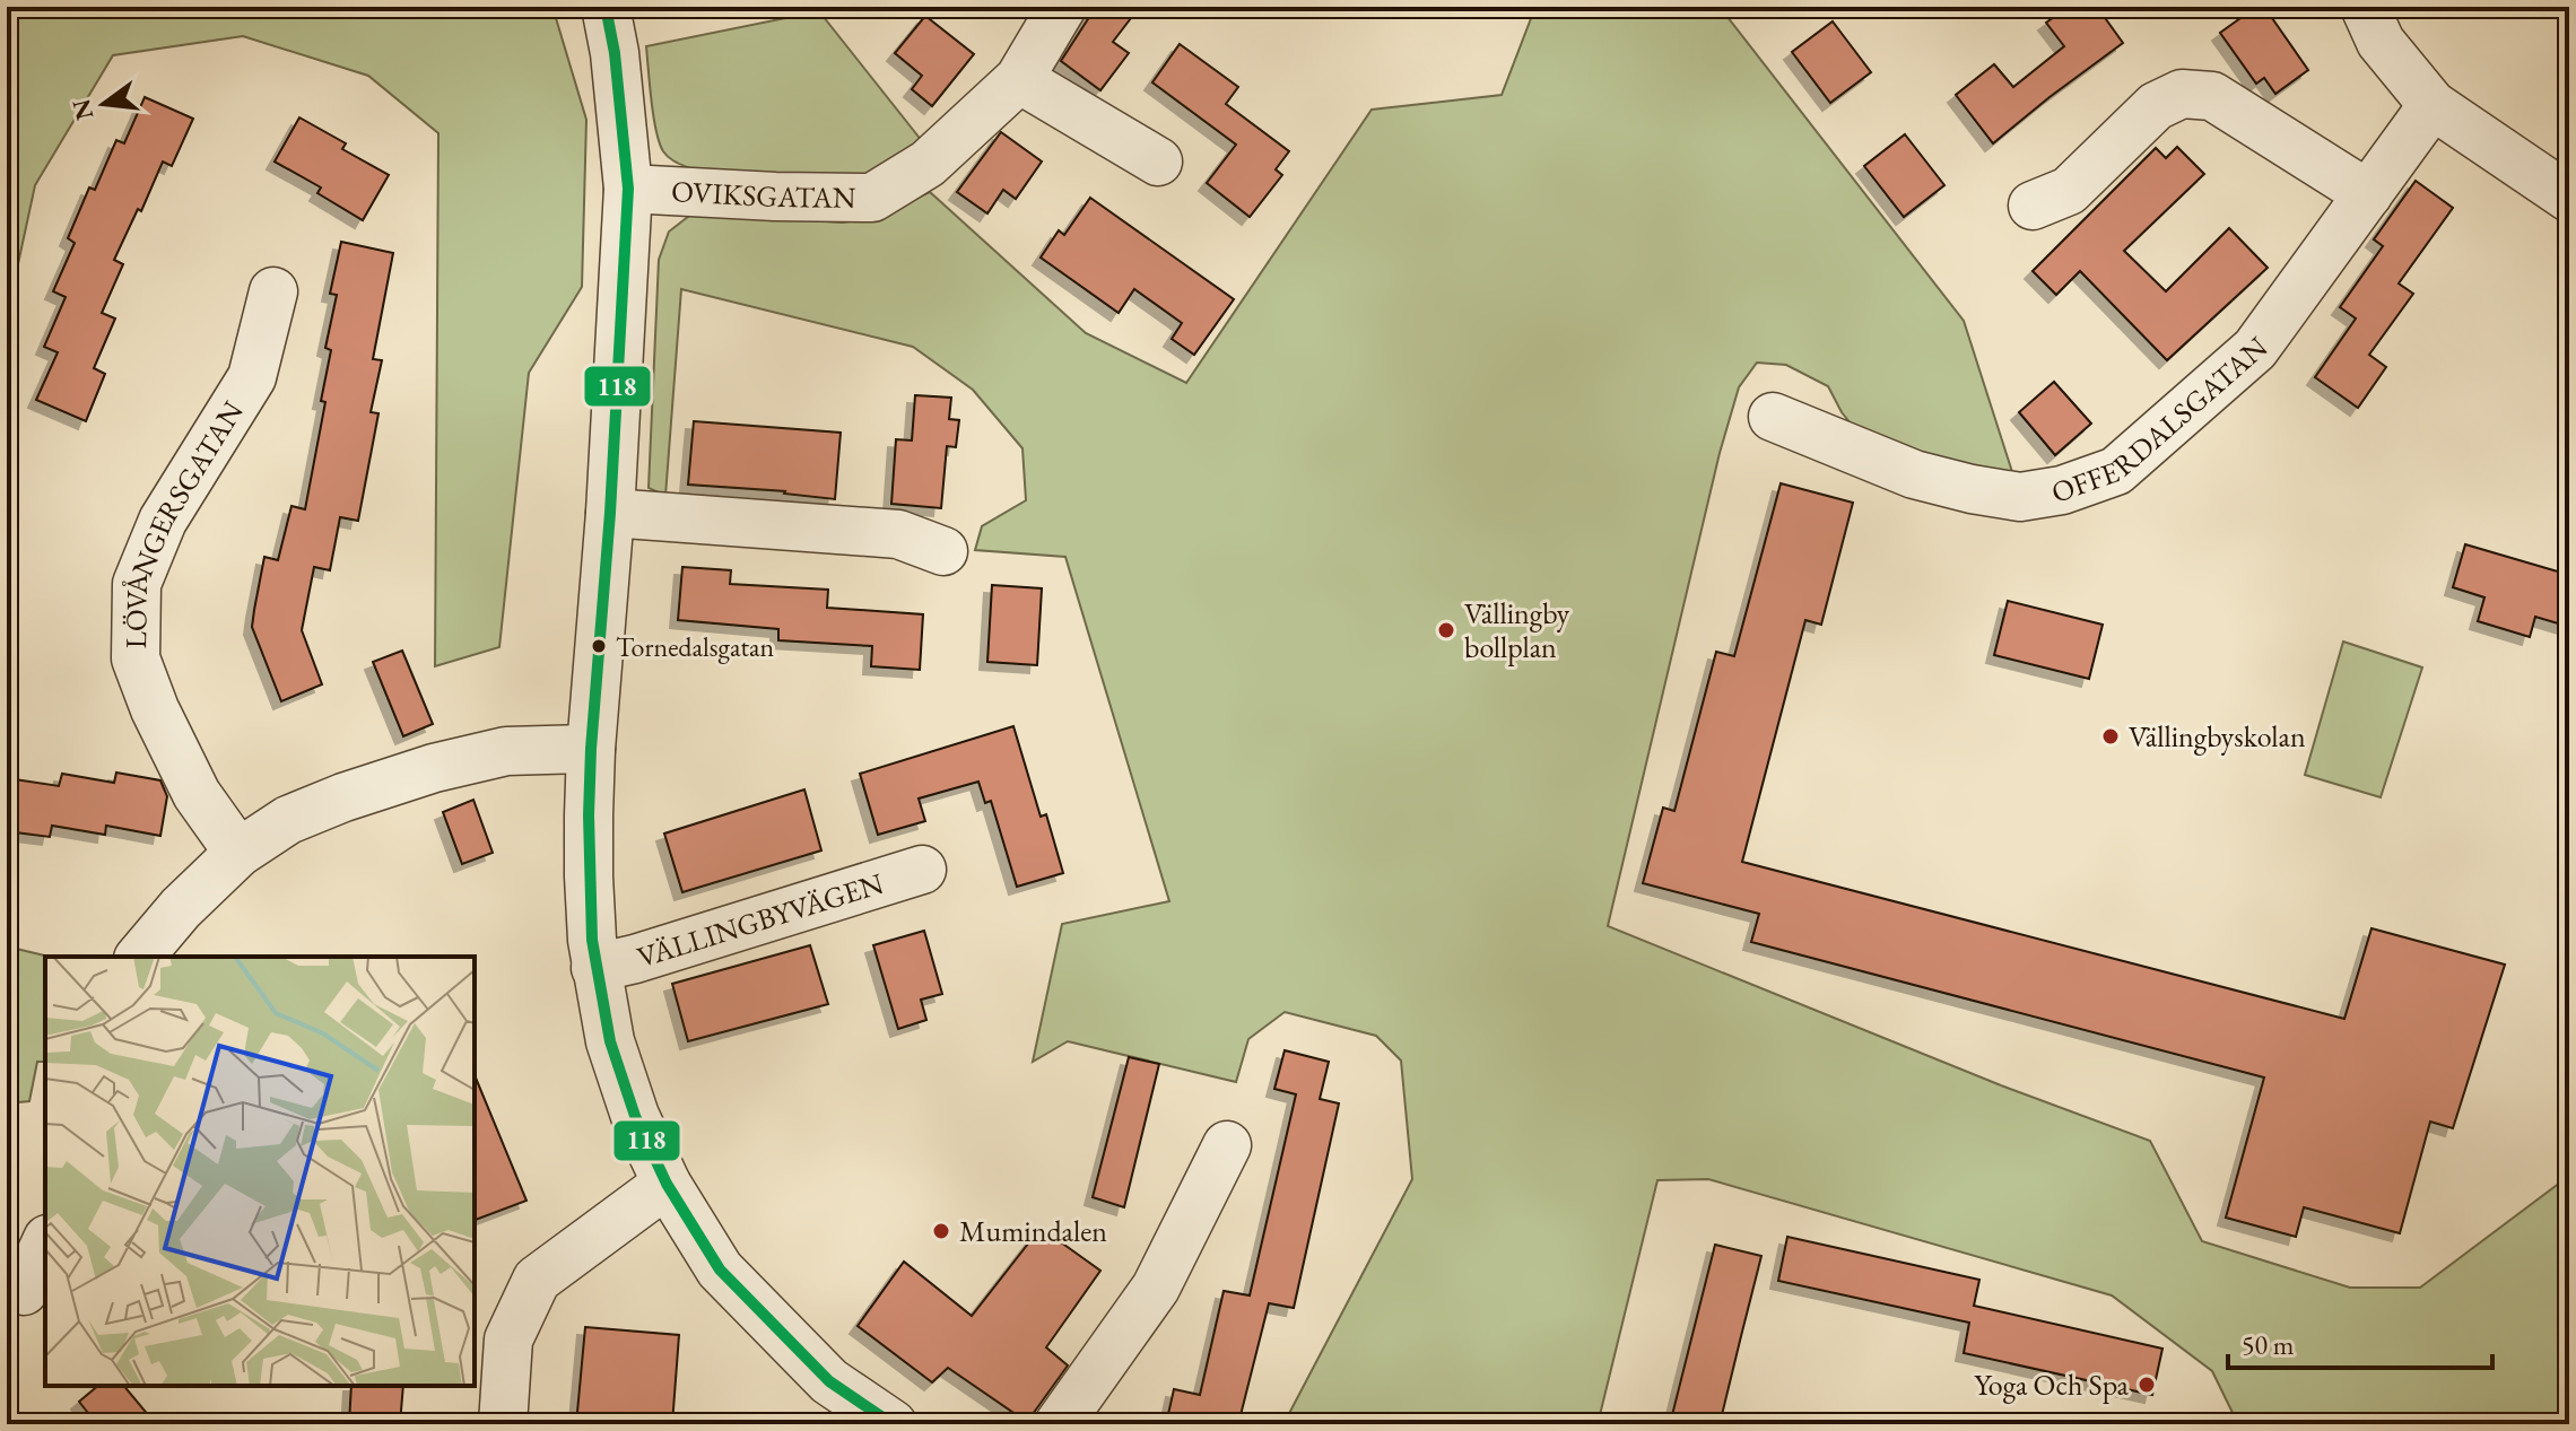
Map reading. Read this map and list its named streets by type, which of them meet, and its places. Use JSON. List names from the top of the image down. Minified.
{"streets":{"street":["OVIKSGATAN","OFFERDALSGATAN","LÖVÅNGERSGATAN","VÄLLINGBYVÄGEN"]},"crossings":[["OVIKSGATAN","VÄLLINGBYVÄGEN"]],"places":["Vällingby bollplan","Tornedalsgatan","Vällingbyskolan","Mumindalen","Yoga Och Spa"],"lines":["transit line 118"],"scale_bar":"50 m","north":"left"}
